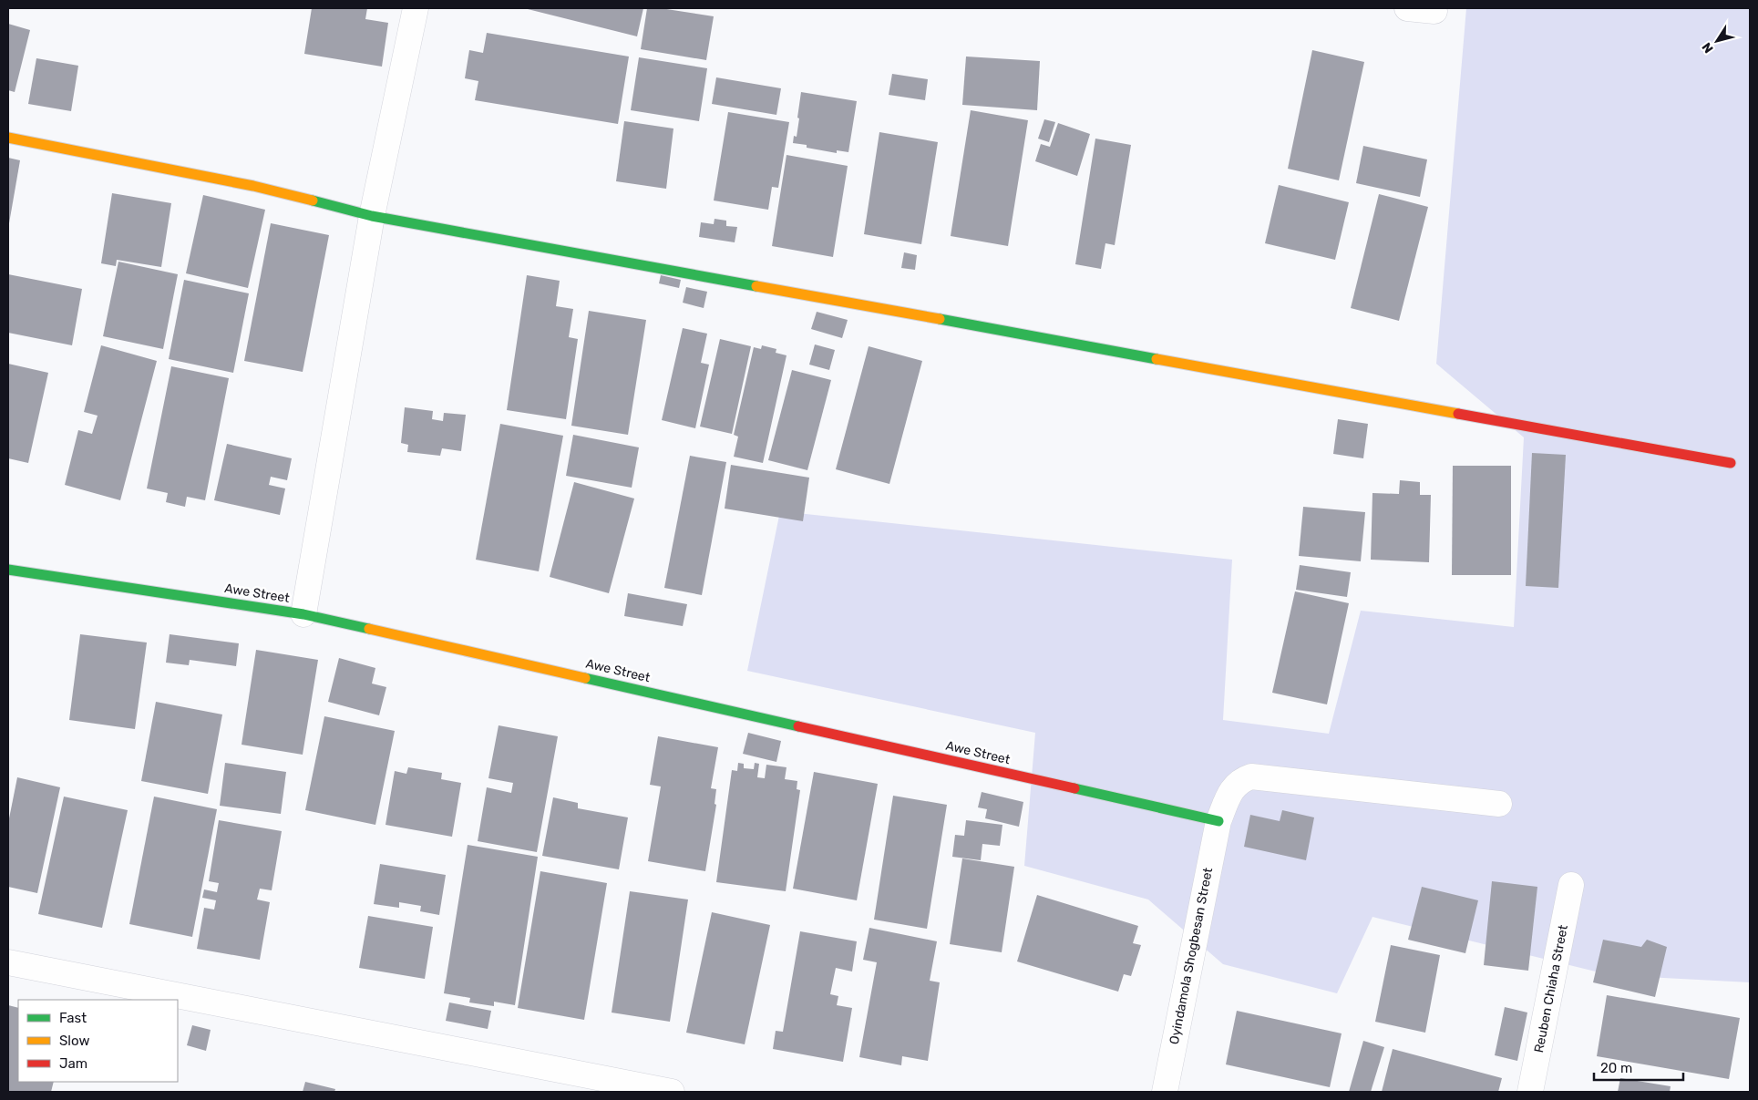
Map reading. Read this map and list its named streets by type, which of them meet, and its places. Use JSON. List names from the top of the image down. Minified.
{"streets":{"street":["Awe Street","Oyindamola Shogbesan Street","Reuben Chiaha Street"]},"crossings":[["Awe Street","Oyindamola Shogbesan Street"]],"legend":["Fast","Slow","Jam"],"scale_bar":"20 m","north":"bottom left"}
